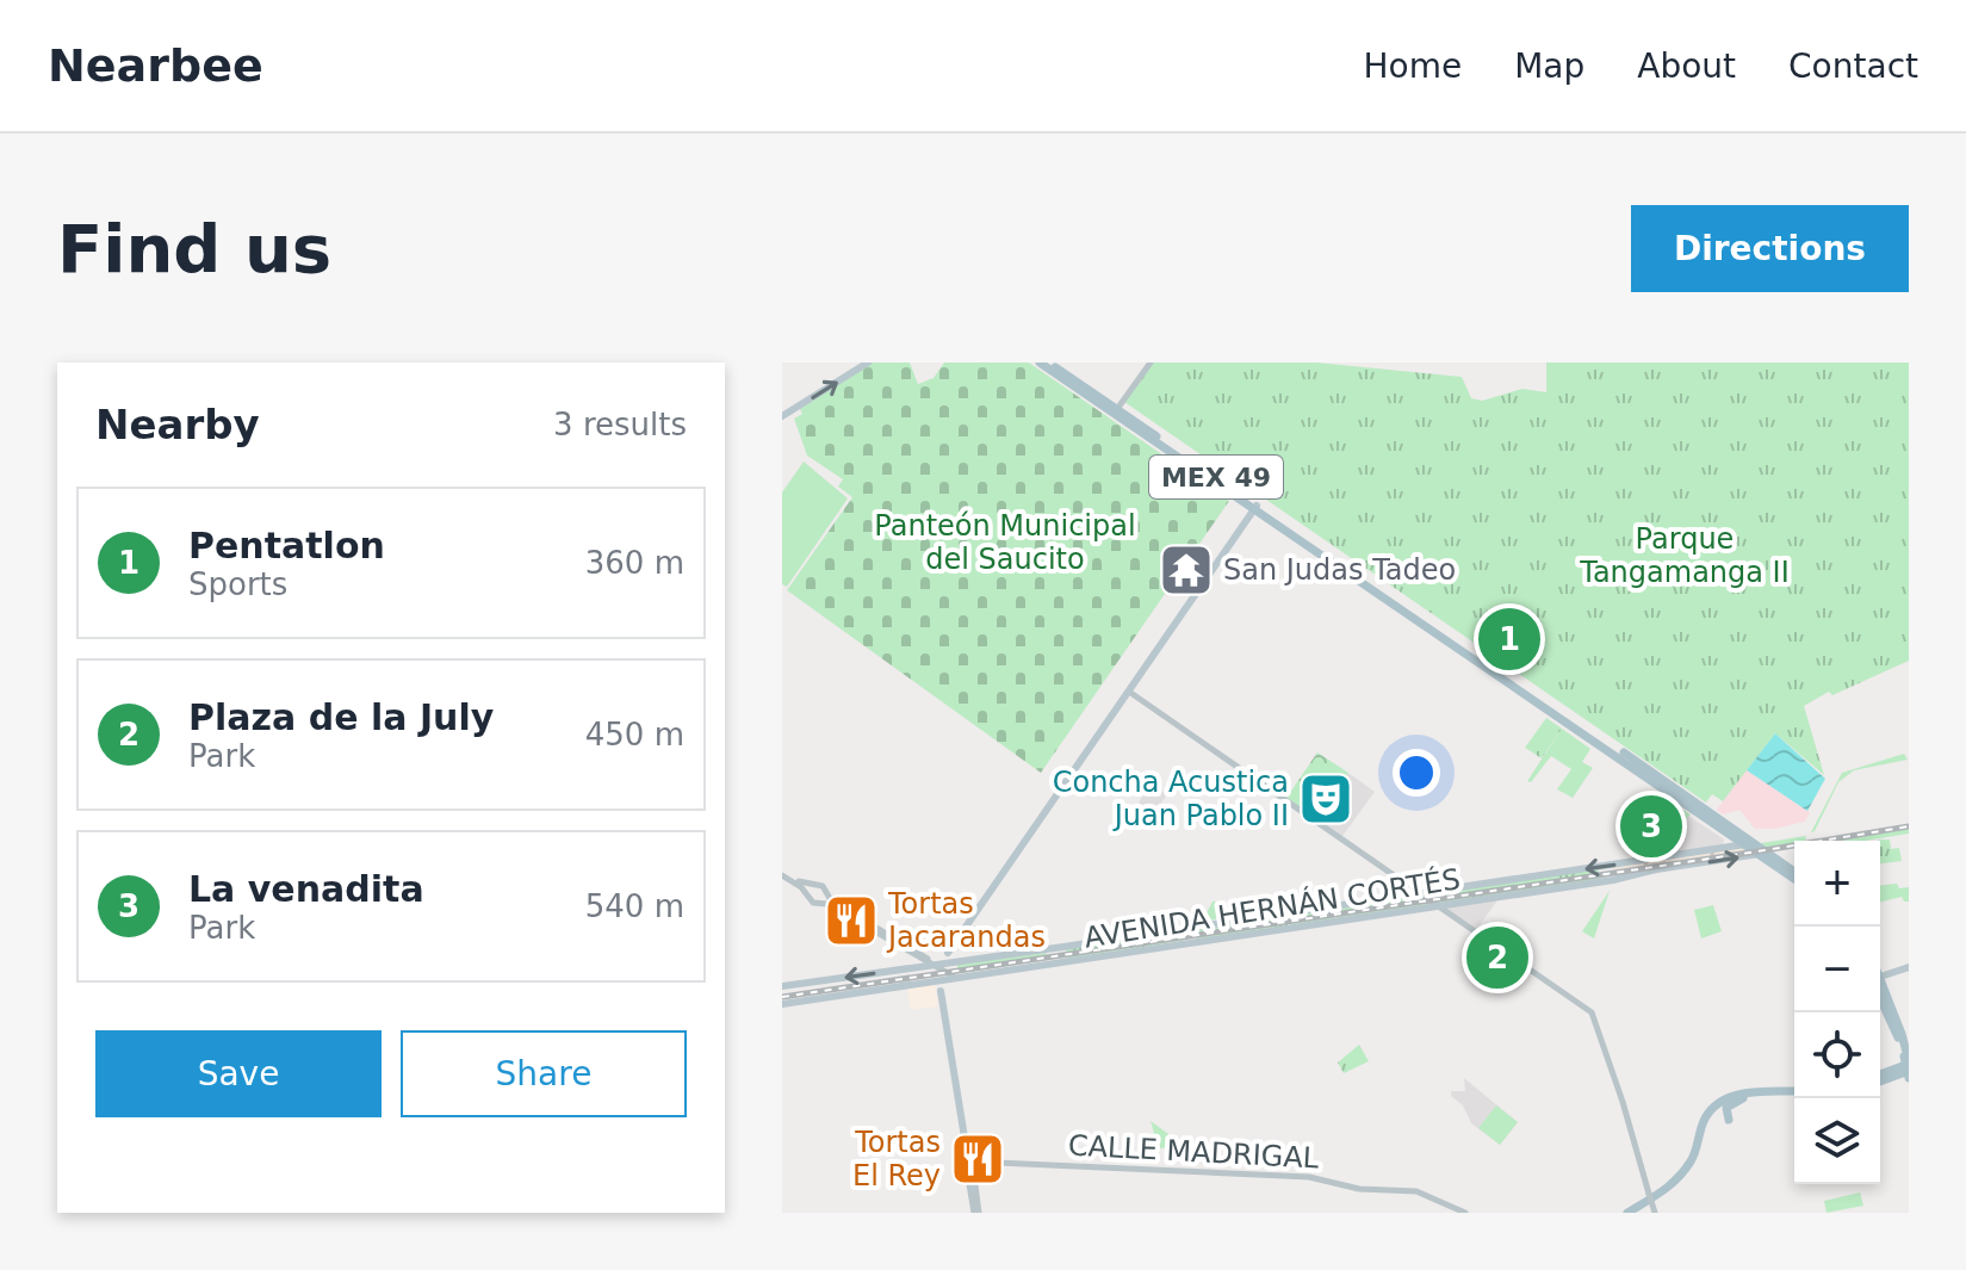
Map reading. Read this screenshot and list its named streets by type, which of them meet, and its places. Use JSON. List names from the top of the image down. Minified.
{"streets":{"main road":["MEX 49","AVENIDA HERNÁN CORTÉS"],"street":["CALLE MADRIGAL"]},"crossings":[["MEX 49","AVENIDA HERNÁN CORTÉS"]],"parks":["Panteón Municipal del Saucito","Parque Tangamanga II"],"places":{"temple":["San Judas Tadeo"],"theatre":["Concha Acustica Juan Pablo II"],"restaurant":["Tortas Jacarandas","Tortas El Rey"]},"page":{"header":"Nearbee","nav":["Home","Map","About","Contact"],"buttons":["Directions",["Save","Share"]],"title":"Find us","heading":["Nearby","3 results"],"list":[{"mark":"1","name":"Pentatlon","note":"Sports","value":"360 m"},{"mark":"2","name":"Plaza de la July","note":"Park","value":"450 m"},{"mark":"3","name":"La venadita","note":"Park","value":"540 m"}],"pins":["1","3","2"],"map_buttons":["+","−"]}}
